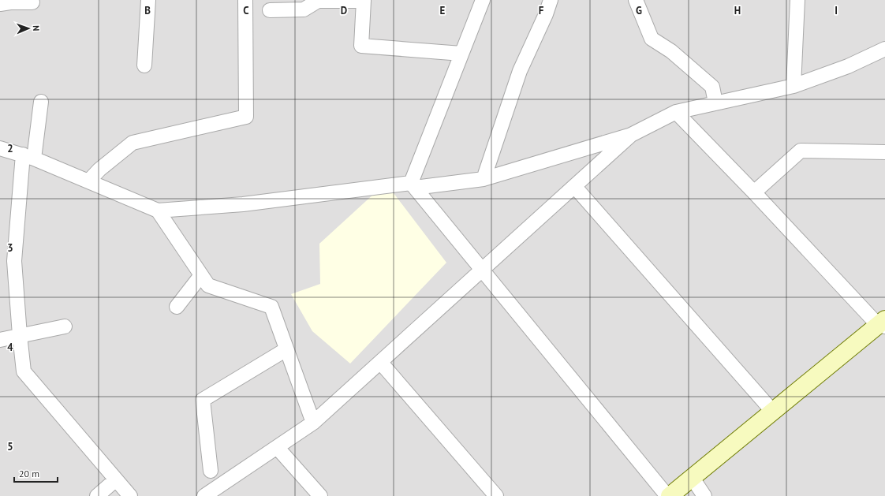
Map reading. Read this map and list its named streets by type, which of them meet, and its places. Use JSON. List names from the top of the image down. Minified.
{"scale_bar":"20 m","north":"right","grid":{"columns":["B","C","D","E","F","G","H","I"],"rows":["2","3","4","5"]}}
